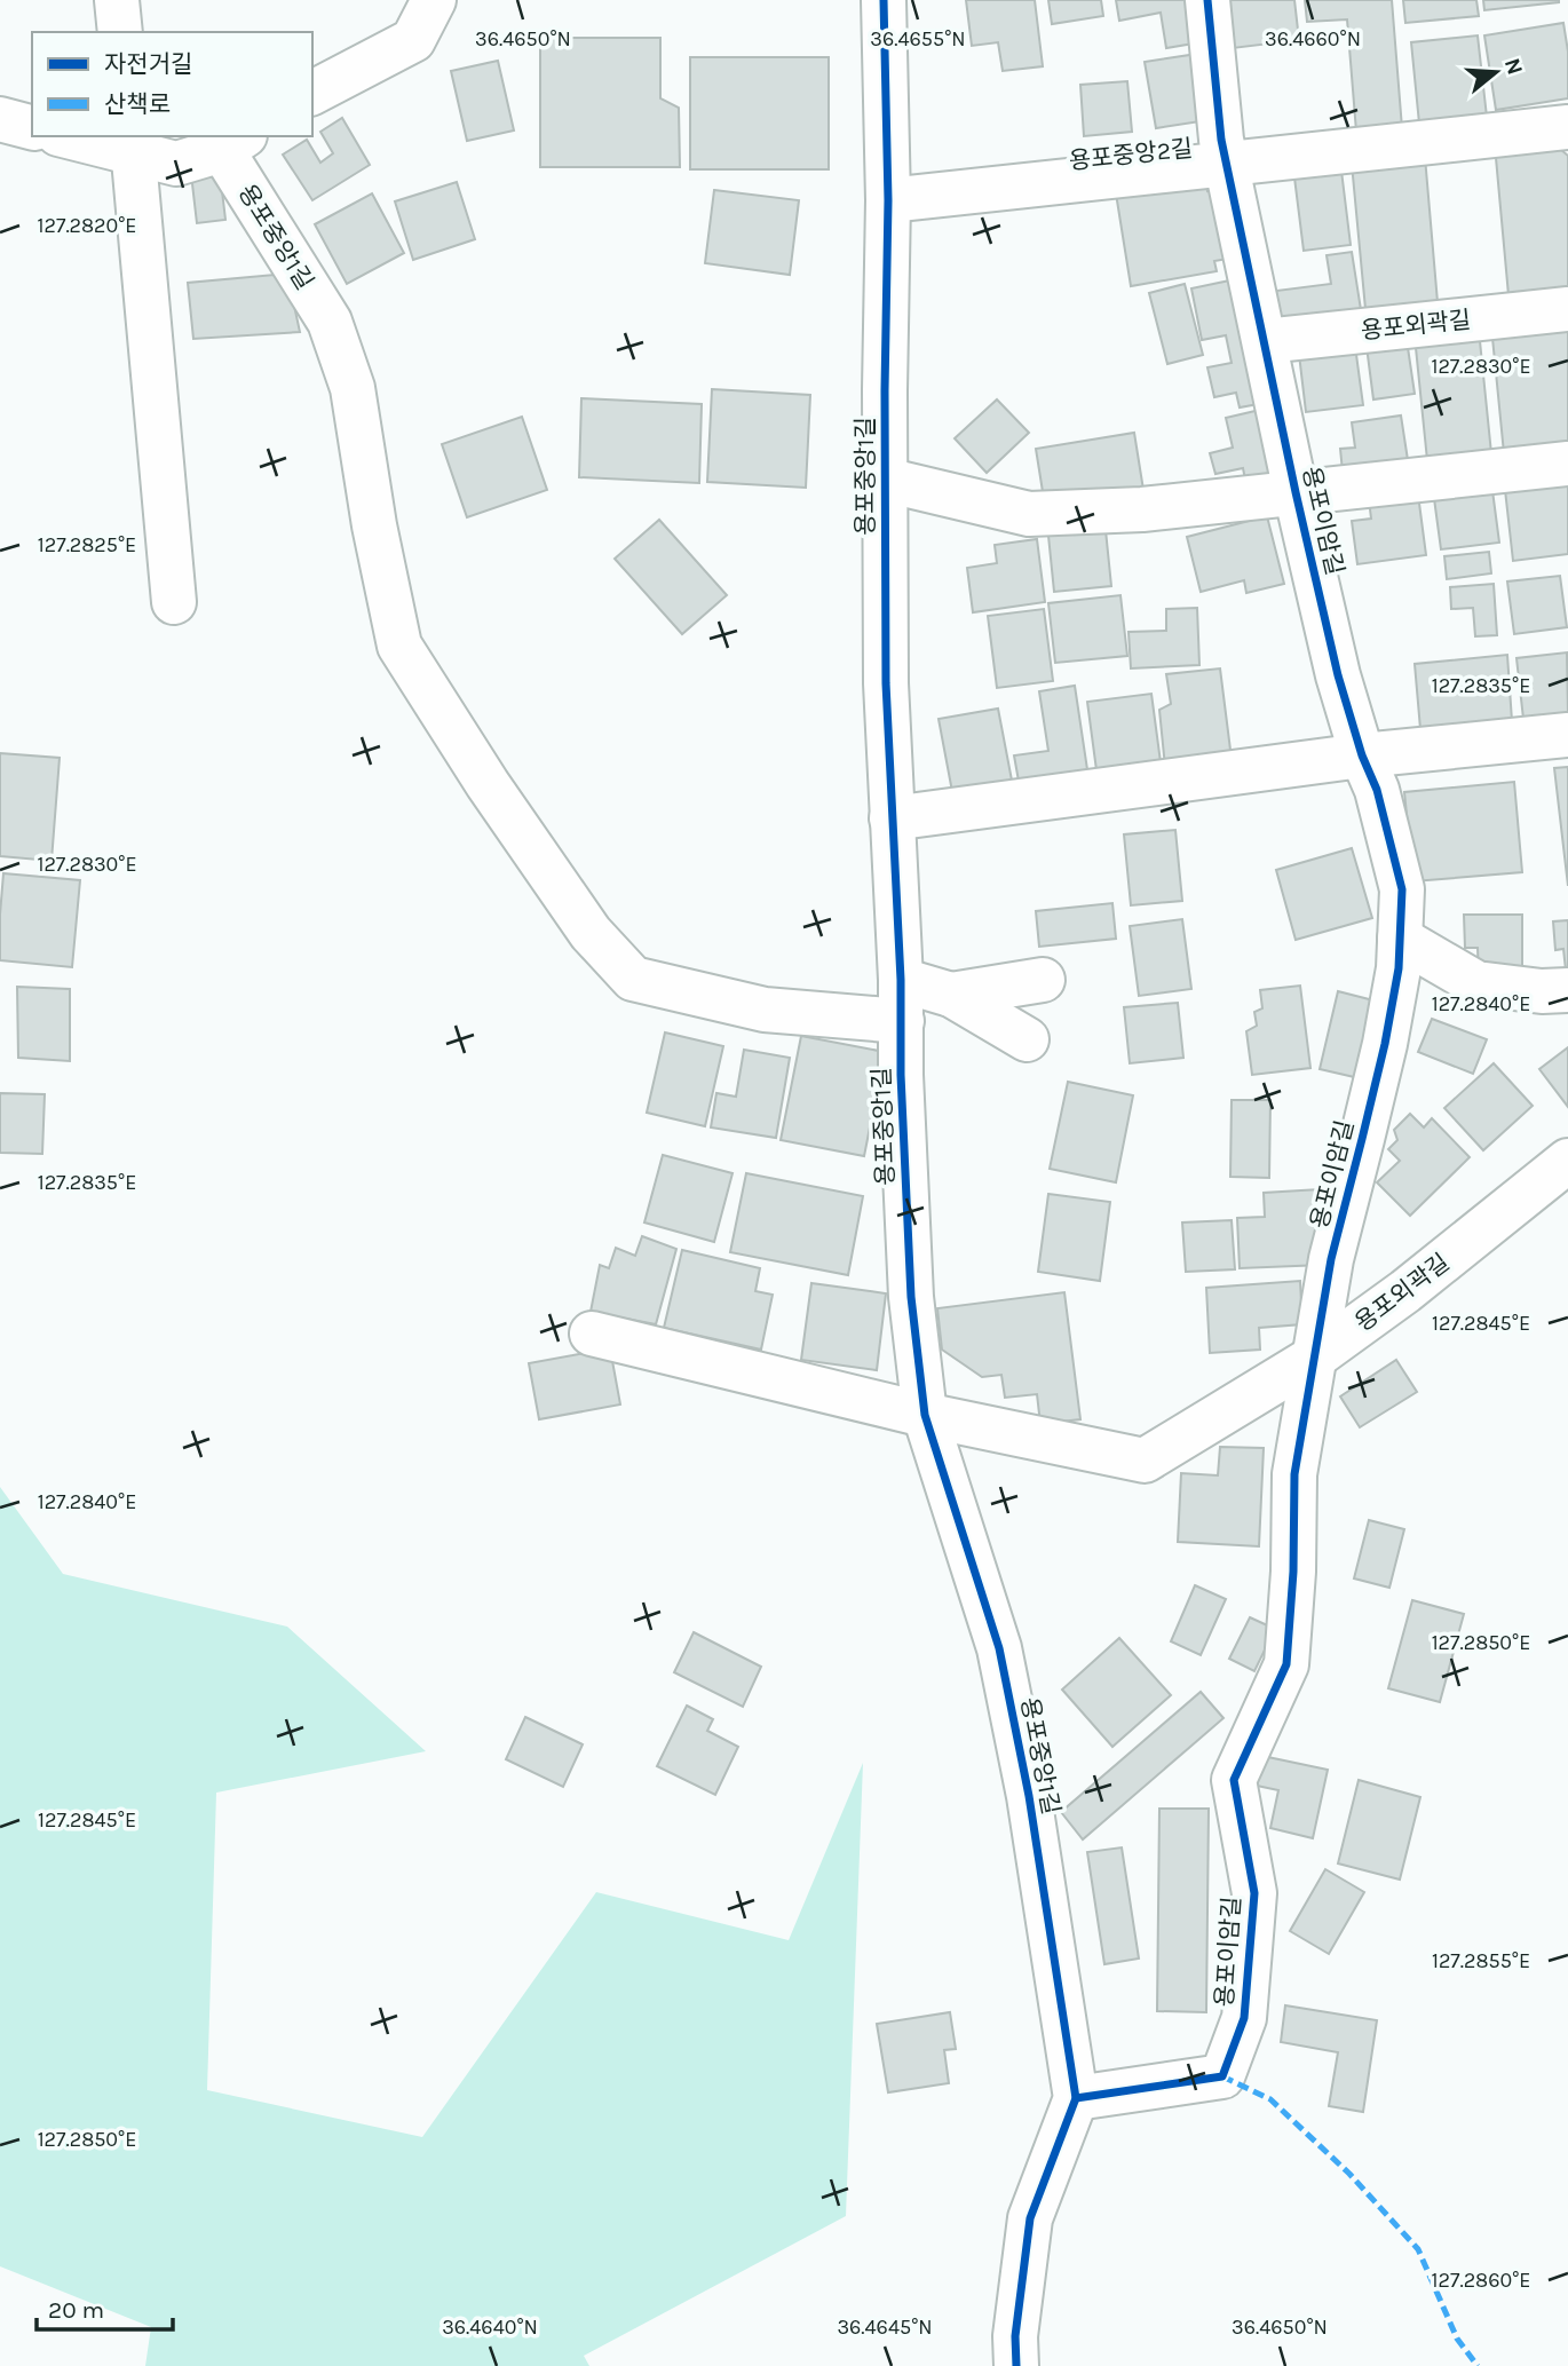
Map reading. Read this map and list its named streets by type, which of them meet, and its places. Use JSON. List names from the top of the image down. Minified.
{"streets":{"street":["용포중앙2길","용포중앙1길","용포외곽길","용포이암길"]},"crossings":[["용포중앙2길","용포중앙1길"],["용포중앙2길","용포이암길"],["용포중앙1길","용포외곽길"],["용포중앙1길","용포이암길"],["용포외곽길","용포이암길"]],"legend":["자전거길","산책로"],"scale_bar":"20 m","north":"right","coordinates":["36.4650°N","36.4655°N","36.4660°N","127.2820°E","127.2830°E","127.2825°E","127.2835°E","127.2840°E","127.2845°E","127.2850°E","127.2855°E","127.2860°E","36.4640°N","36.4645°N"]}
